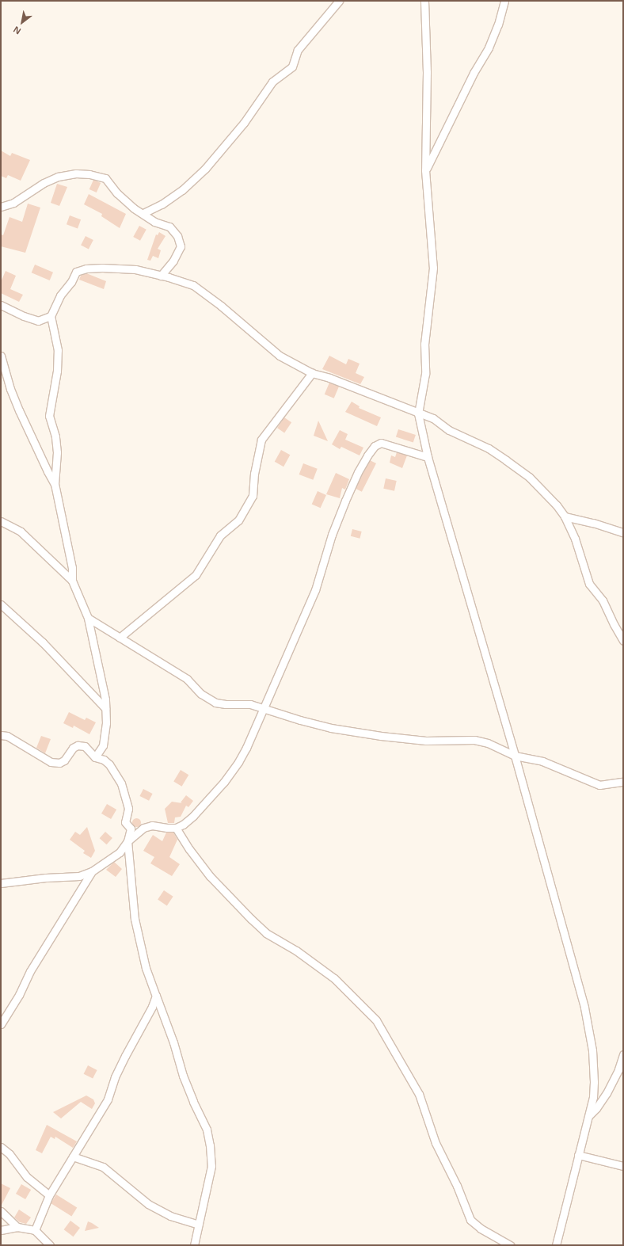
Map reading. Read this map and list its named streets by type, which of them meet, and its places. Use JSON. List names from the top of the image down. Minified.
{"north":"bottom left"}
